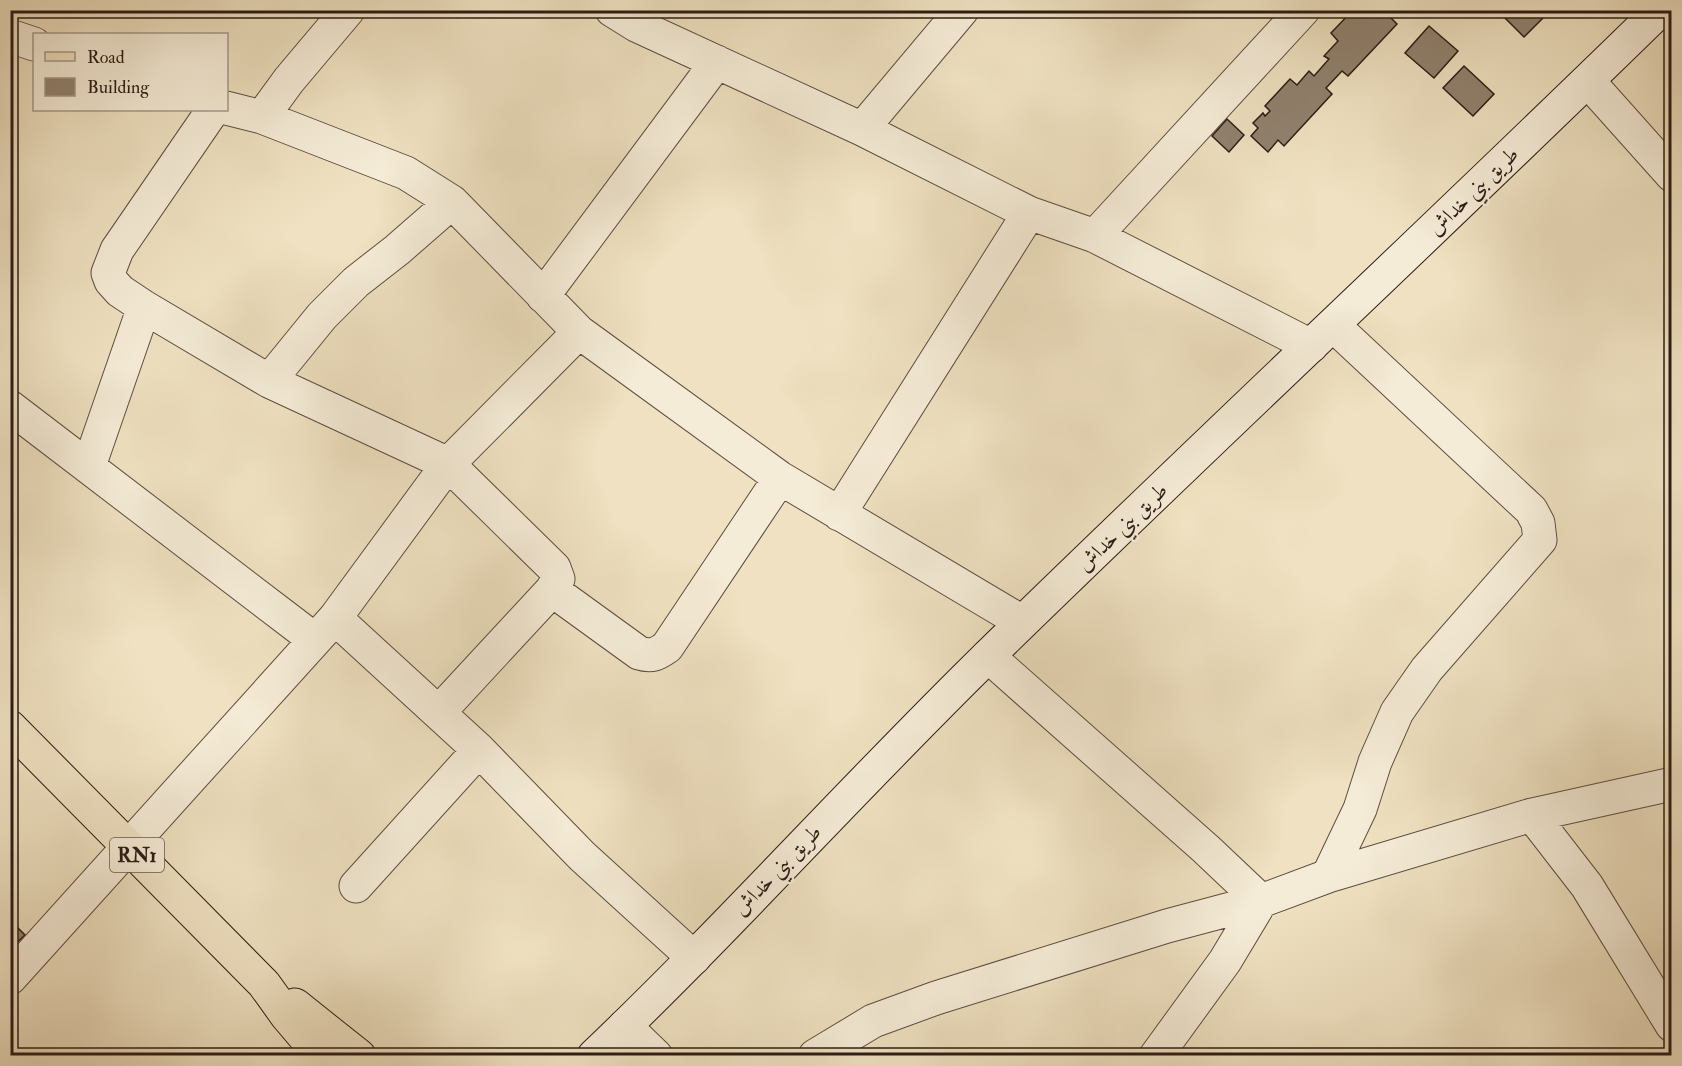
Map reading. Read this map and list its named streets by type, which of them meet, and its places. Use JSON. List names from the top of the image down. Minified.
{"streets":{"main road":["RN1"],"street":["طريق بني خداش"]},"legend":["Road","Building"]}
